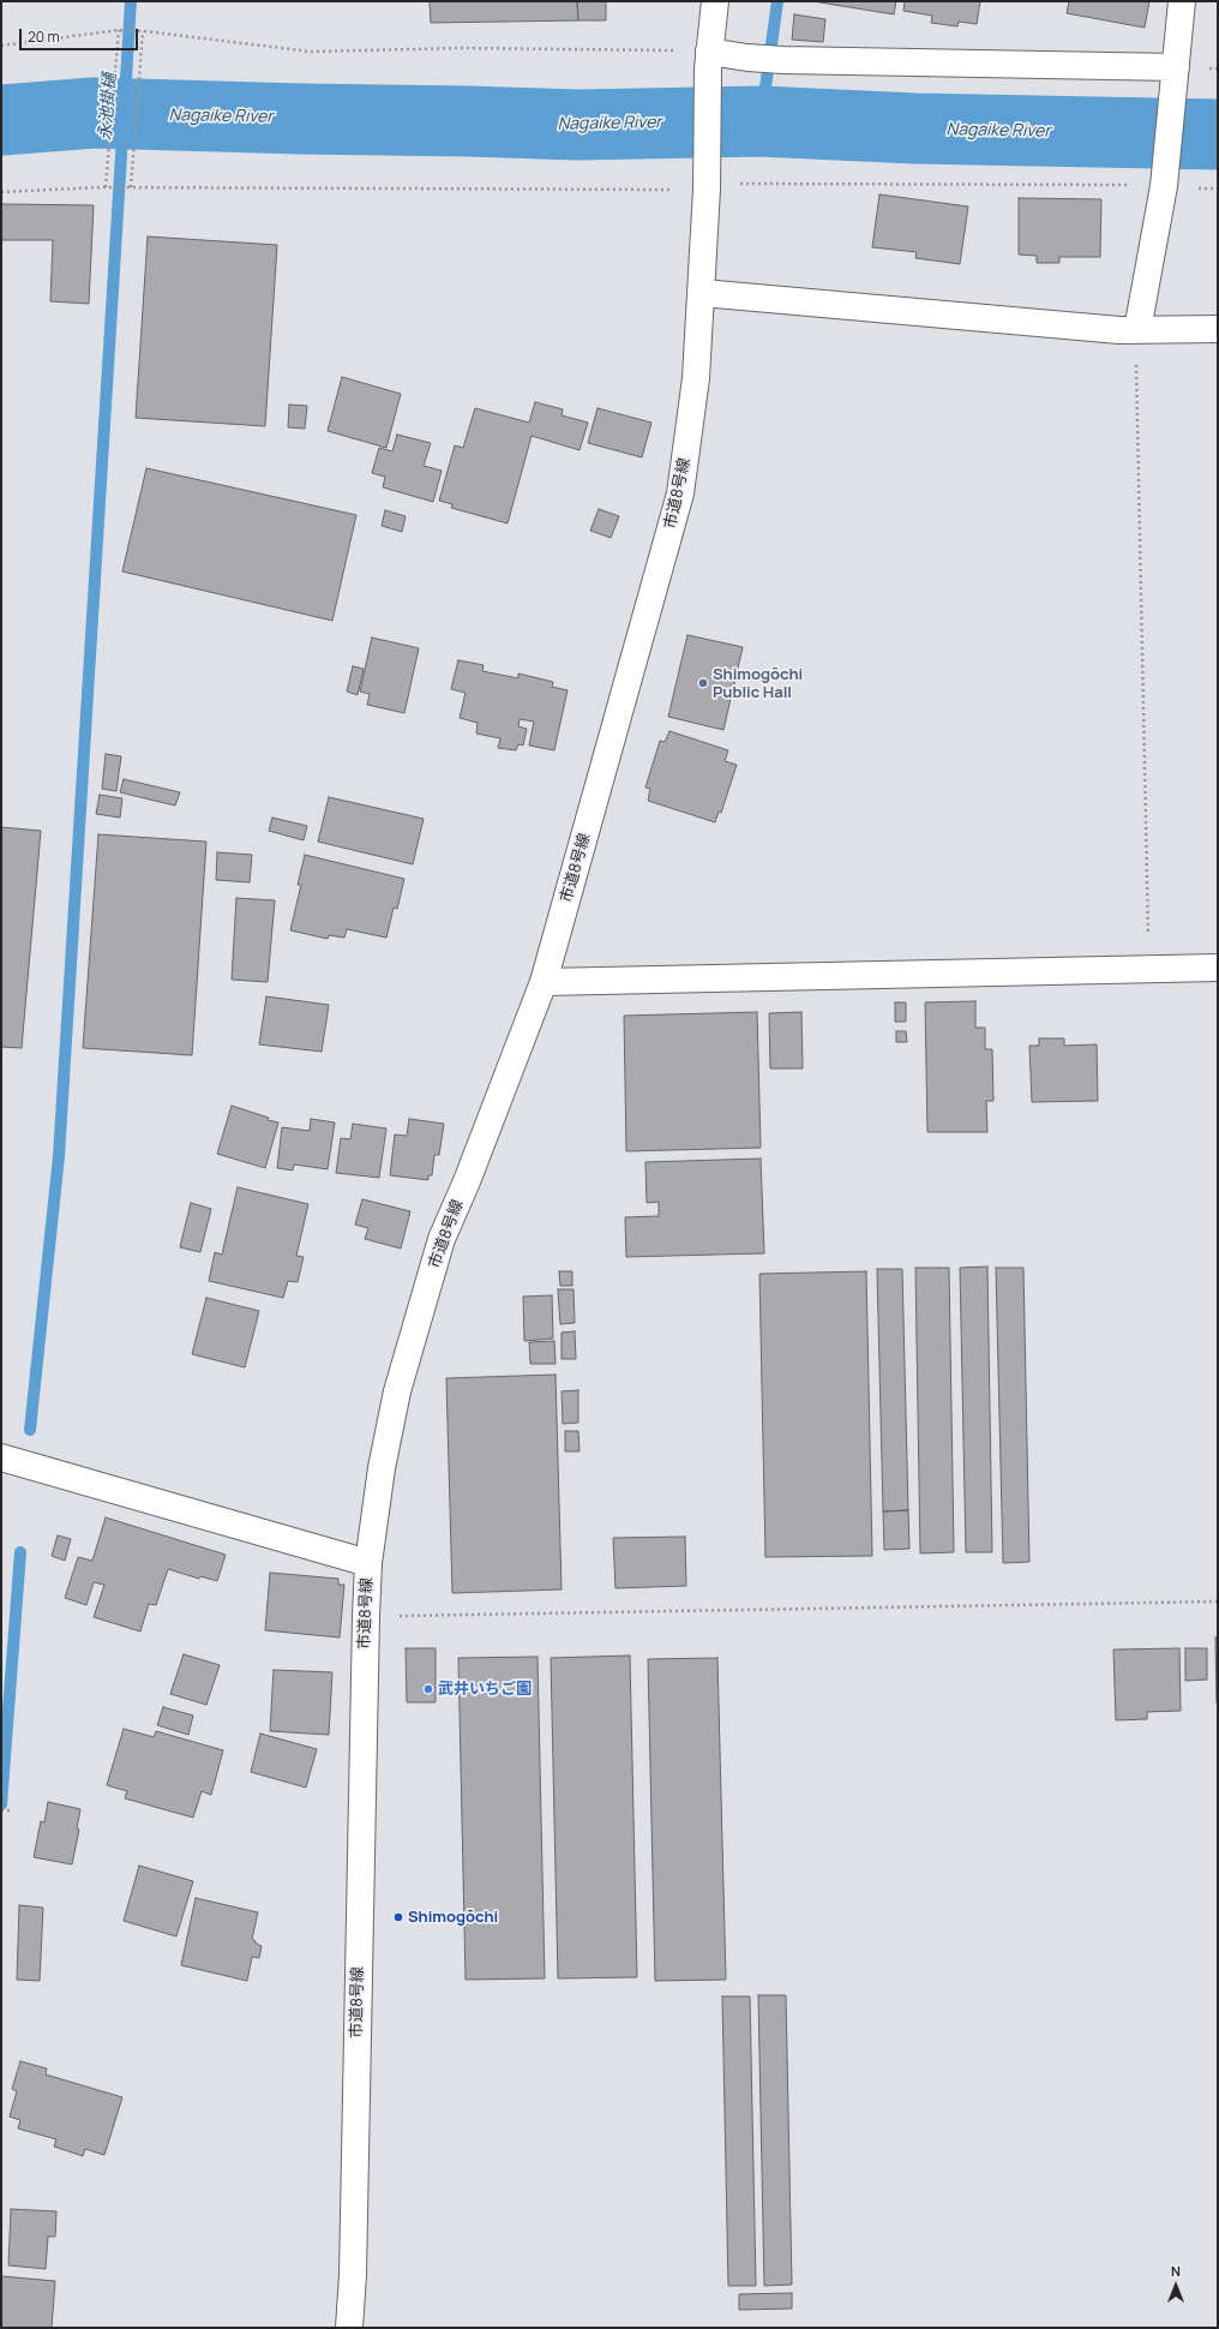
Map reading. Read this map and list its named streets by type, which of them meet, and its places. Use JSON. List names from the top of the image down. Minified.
{"streets":{"street":["市道8号線"]},"water":["永池掛樋","Nagaike River"],"places":["Shimogōchi Public Hall","武井いちご園","Shimogōchi"],"scale_bar":"20 m","north":"top"}
